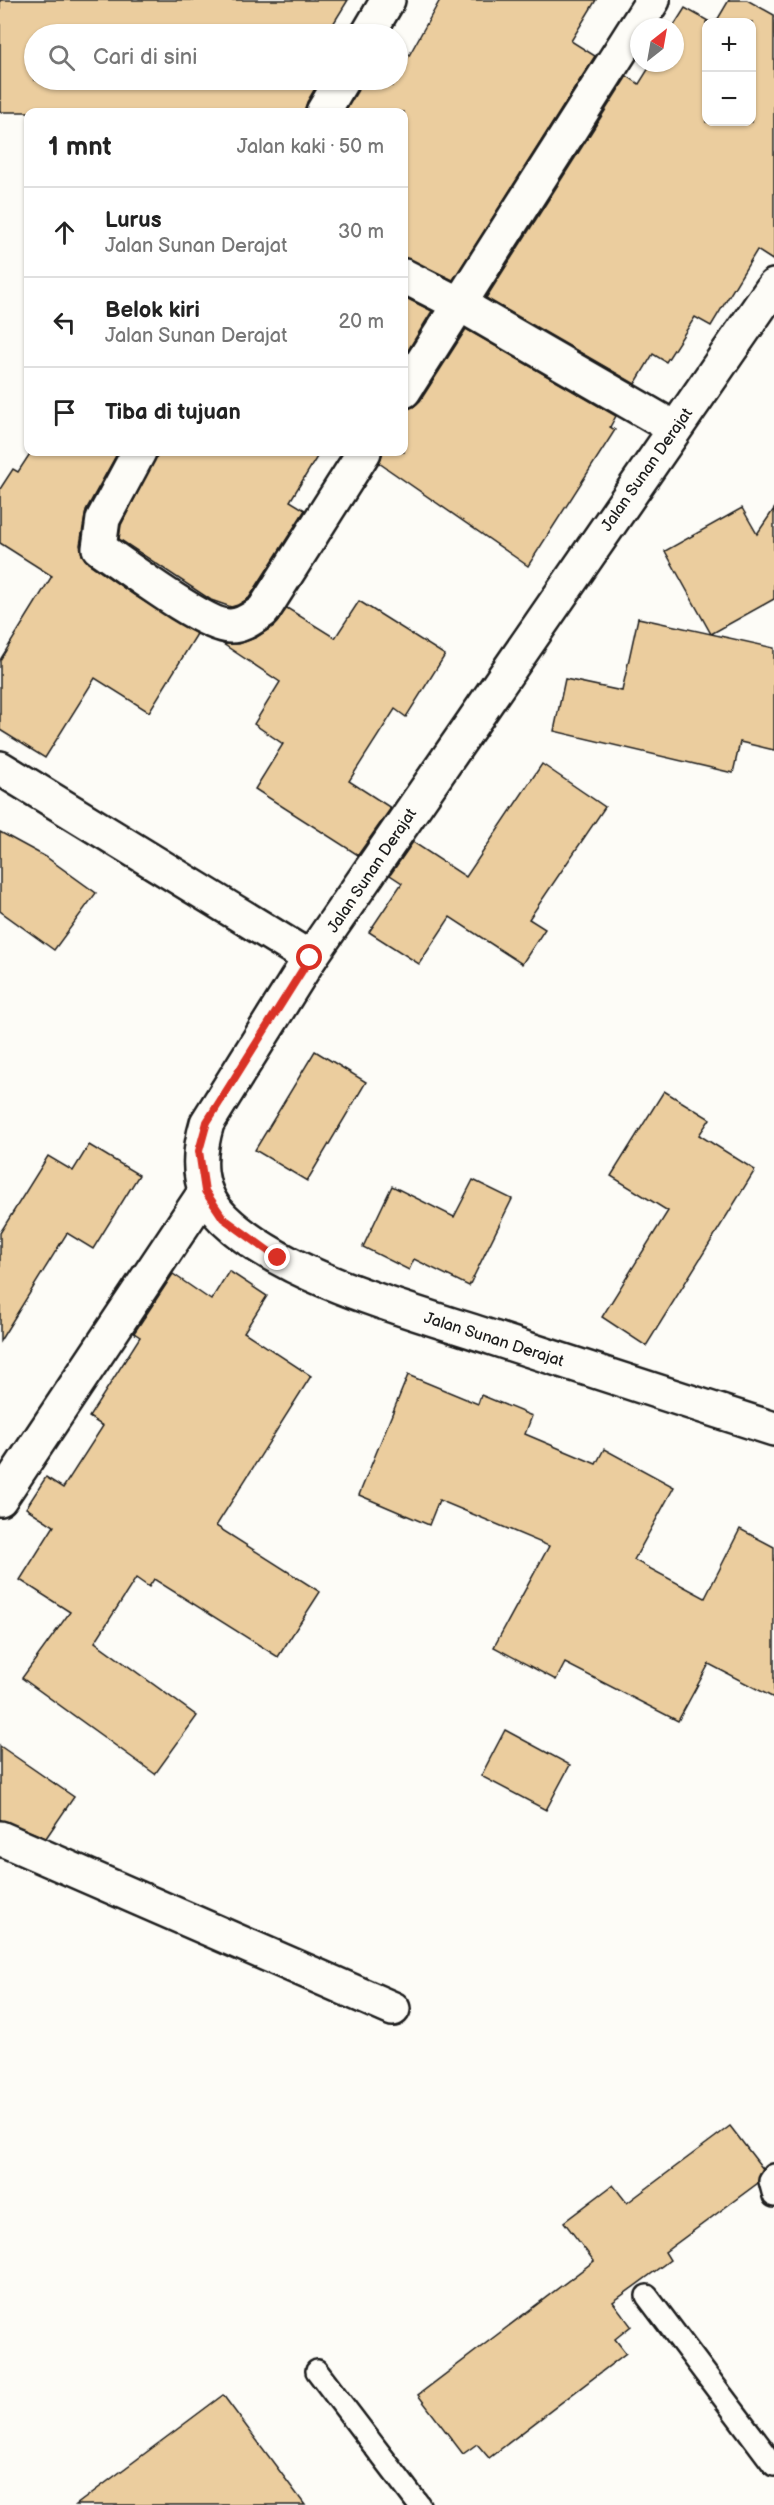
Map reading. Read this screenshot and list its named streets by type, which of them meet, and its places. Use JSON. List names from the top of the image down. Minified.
{"streets":{"street":["Jalan Sunan Derajat"]},"north":"top right","page":{"map_buttons":["+","−"],"search":"Cari di sini","heading":["1 mnt","Jalan kaki · 50 m"],"list":[["Lurus","Jalan Sunan Derajat","30 m"],["Belok kiri","Jalan Sunan Derajat","20 m"],"Tiba di tujuan"]}}
